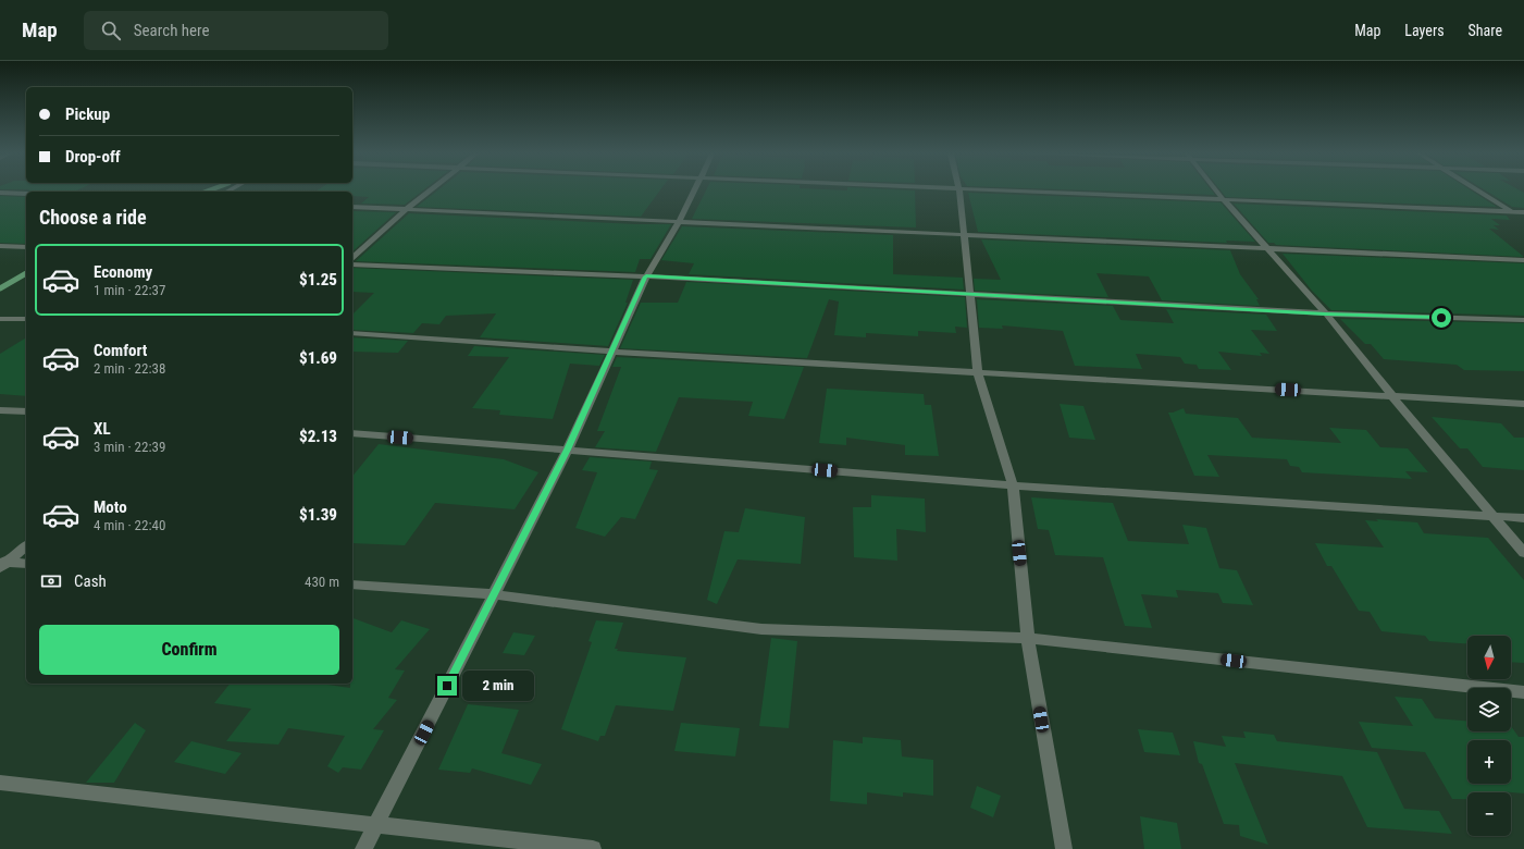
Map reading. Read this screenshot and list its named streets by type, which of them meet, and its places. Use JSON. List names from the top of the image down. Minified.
{"north":"bottom","page":{"header":"Map","search":"Search here","nav":["Map","Layers","Share"],"banner":["Pickup","Drop-off"],"heading":"Choose a ride","list":[{"name":"Economy","note":"1 min · 22:37","value":"$1.25"},{"name":"Comfort","note":"2 min · 22:38","value":"$1.69"},{"name":"XL","note":"3 min · 22:39","value":"$2.13"},{"name":"Moto","note":"4 min · 22:40","value":"$1.39"}],"pay":["Cash","430 m"],"buttons":"Confirm","map_buttons":["+","−"],"bubble":"2 min"}}
